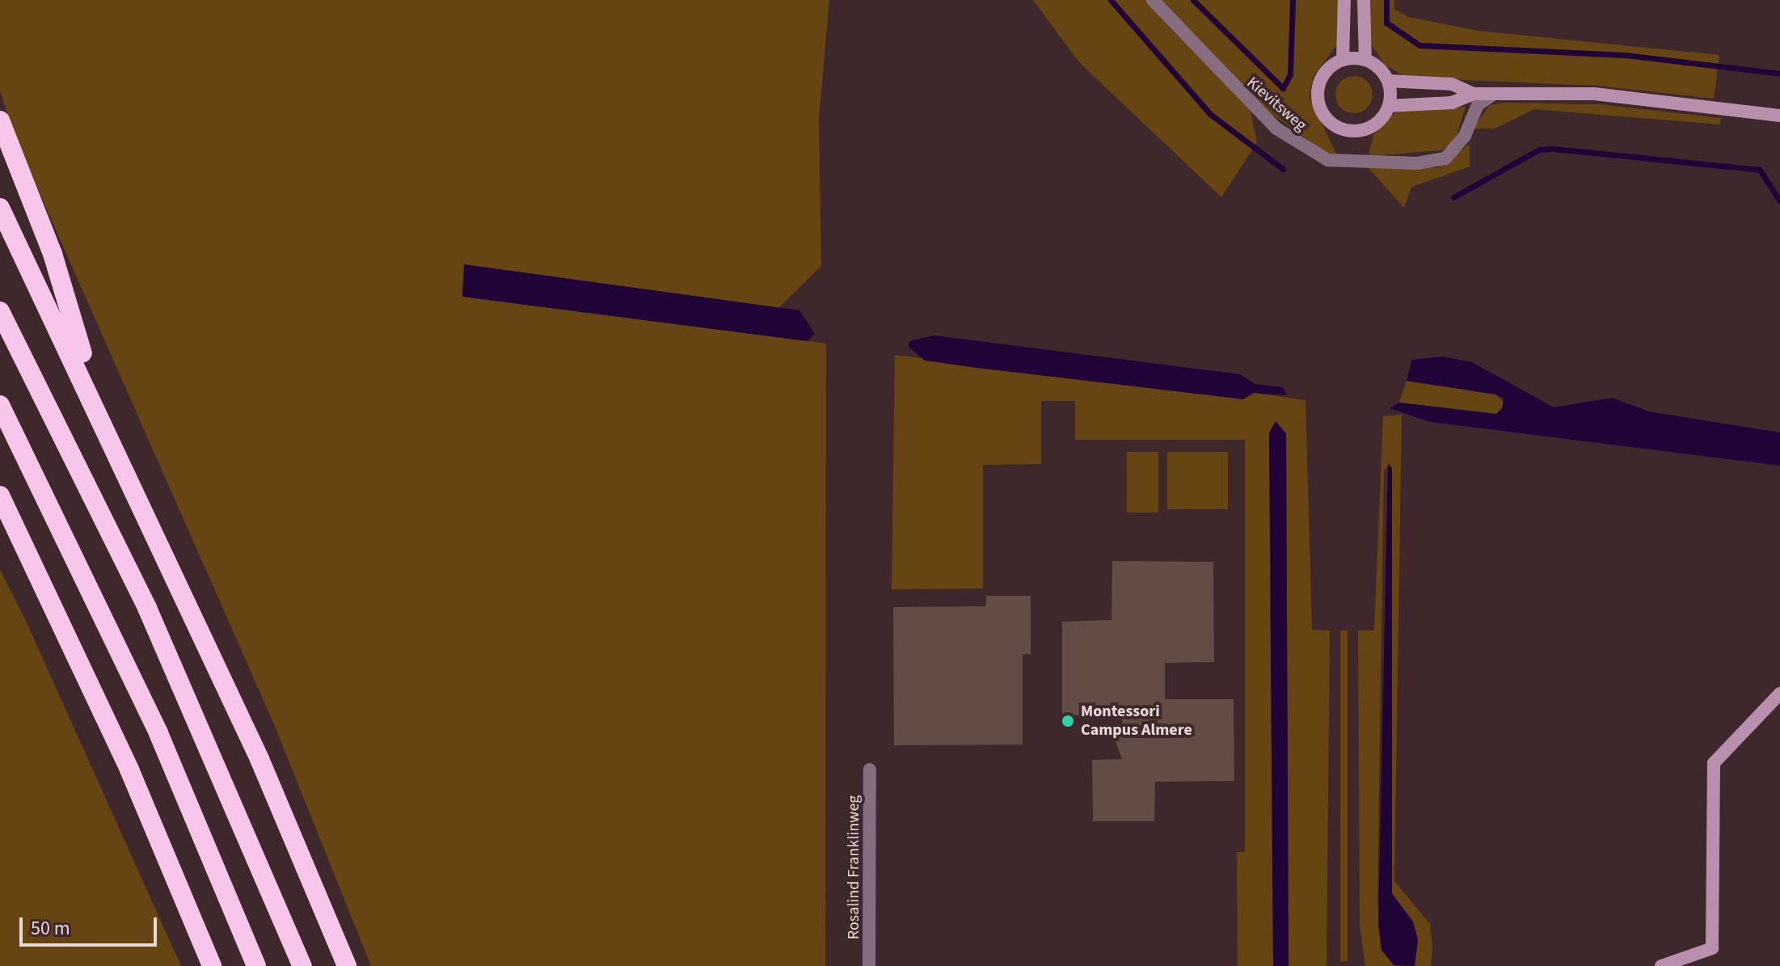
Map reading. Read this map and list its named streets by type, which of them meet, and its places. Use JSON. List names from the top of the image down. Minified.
{"streets":{"street":["Kievitsweg","Rosalind Franklinweg"]},"places":["Montessori Campus Almere"],"scale_bar":"50 m"}
